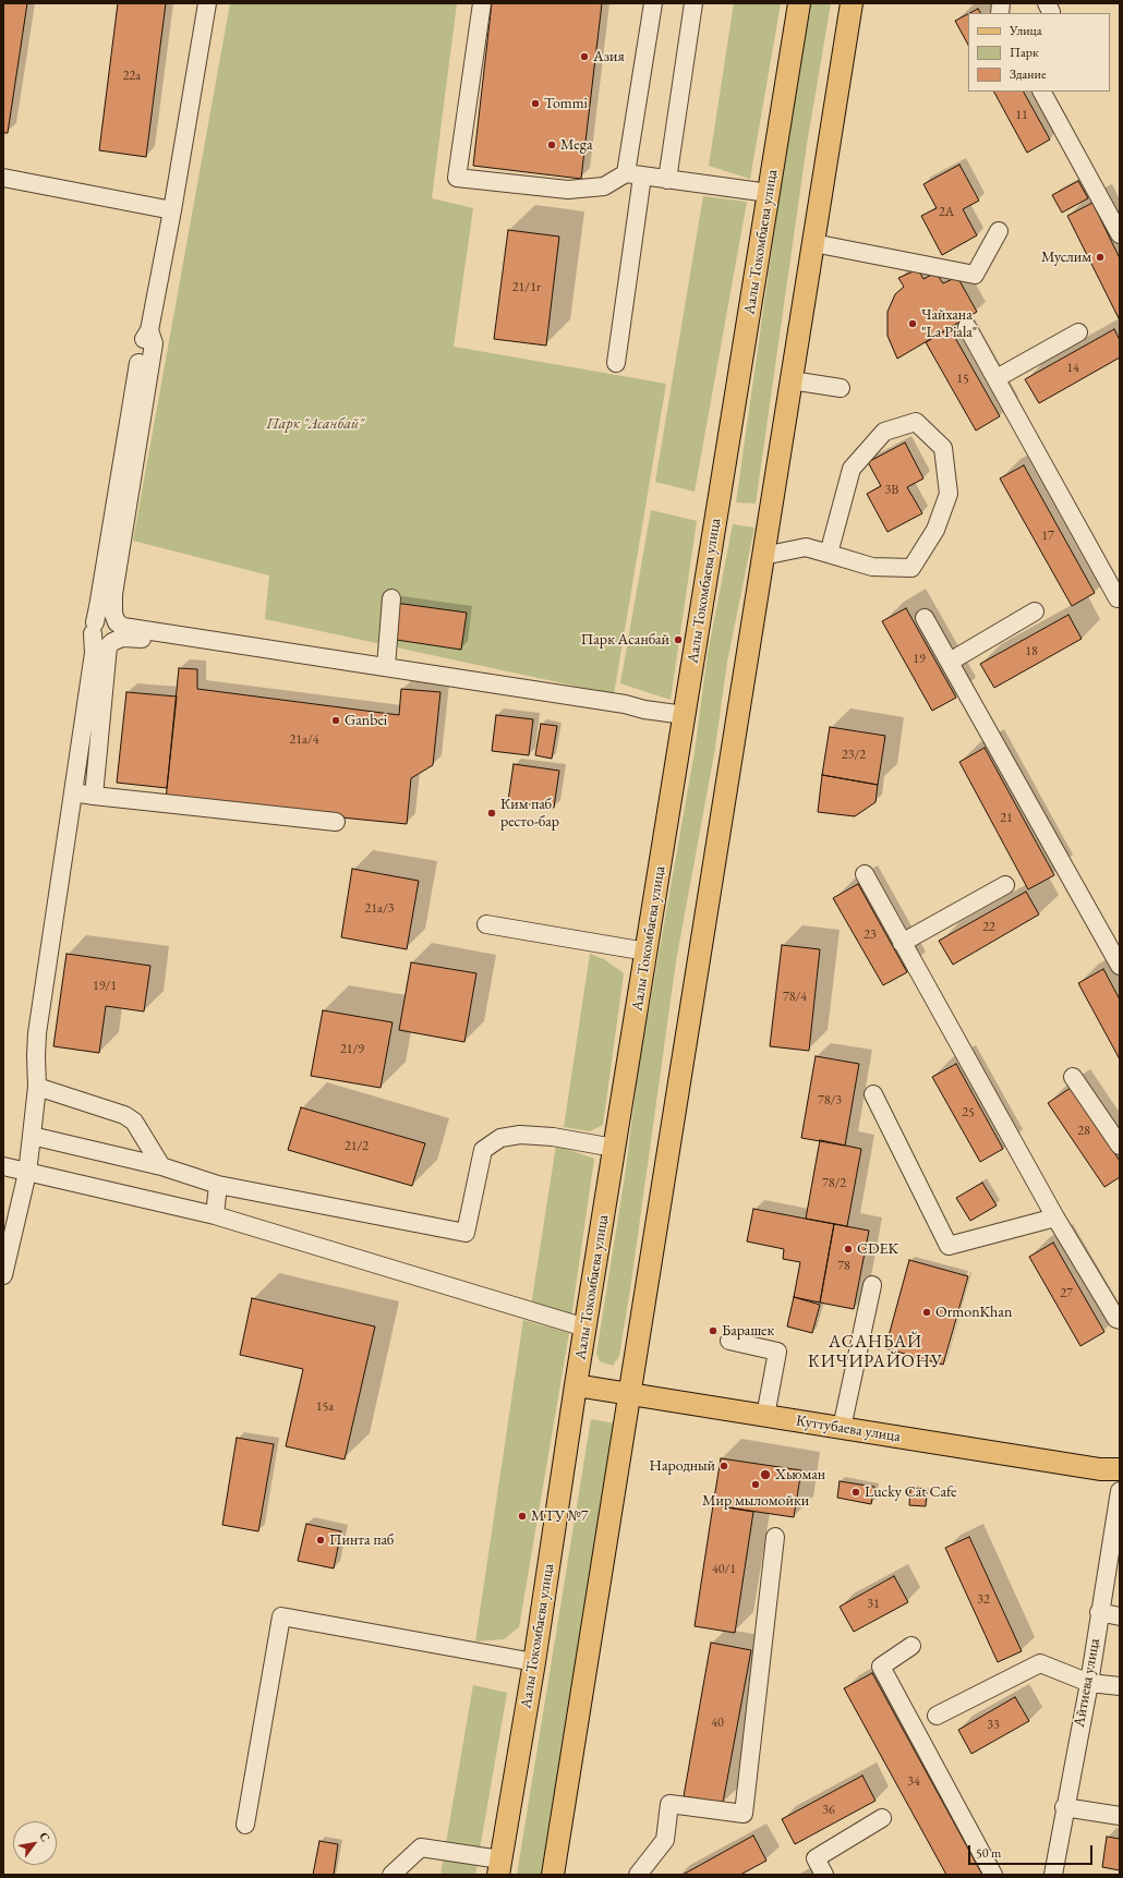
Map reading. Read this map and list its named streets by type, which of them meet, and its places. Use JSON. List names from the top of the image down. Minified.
{"streets":{"main road":["Аалы Токомбаева улица","Куттубаева улица"],"street":["Айтиева улица"]},"crossings":[["Аалы Токомбаева улица","Куттубаева улица"]],"districts":["АСАНБАЙ КИЧИРАЙОНУ"],"parks":["Парк \"Асанбай\""],"places":["Азия","Tommi","Mega","Муслим","Чайхана \"La Piala\"","Парк Асанбай","Ganbei","Ким паб ресто-бар","CDEK","OrmonKhan","Барашек","Народный","Хьюман","Мир мыломойки","Lucky Cat Cafe","МТУ №7","Пинта паб"],"house_numbers":["22а","11","2А","21/1г","14","15","3В","17","18","19","21а/4","23/2","21","21а/3","22","23","19/1","78/4","21/9","78/3","25","28","21/2","78/2","78","27","15а","40/1","32","31","40","33","34","36"],"legend":["Улица","Парк","Здание"],"scale_bar":"50 m","north":"top right"}
